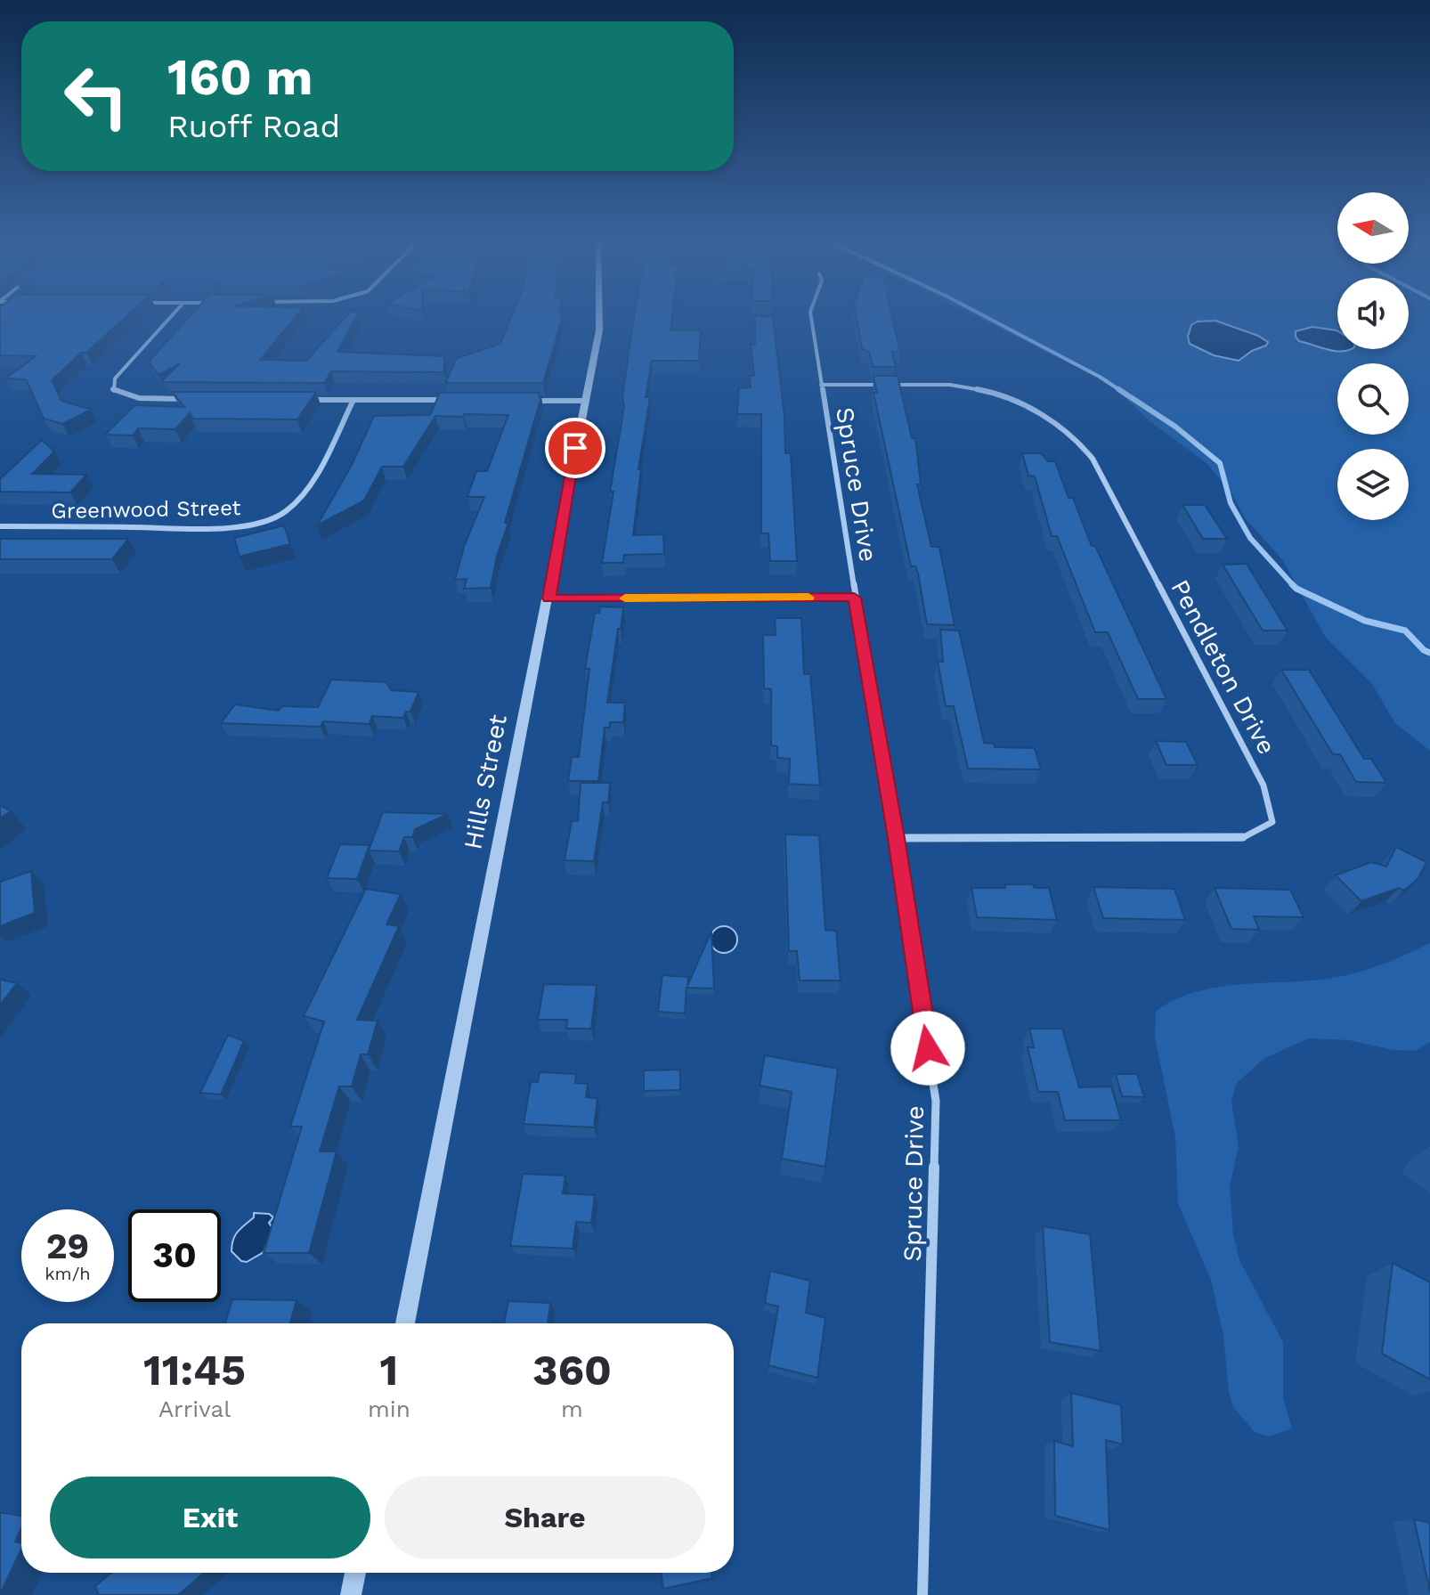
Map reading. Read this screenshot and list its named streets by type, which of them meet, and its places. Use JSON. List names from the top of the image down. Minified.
{"streets":{"street":["Spruce Drive","Greenwood Street","Pendleton Drive","Hills Street"]},"crossings":[["Spruce Drive","Pendleton Drive"]],"north":"left","page":{"turn":["160 m","Ruoff Road"],"speed":"29 km/h","limit":"30","eta":["11:45","Arrival","1","min","360","m"],"buttons":["Exit","Share"]}}
